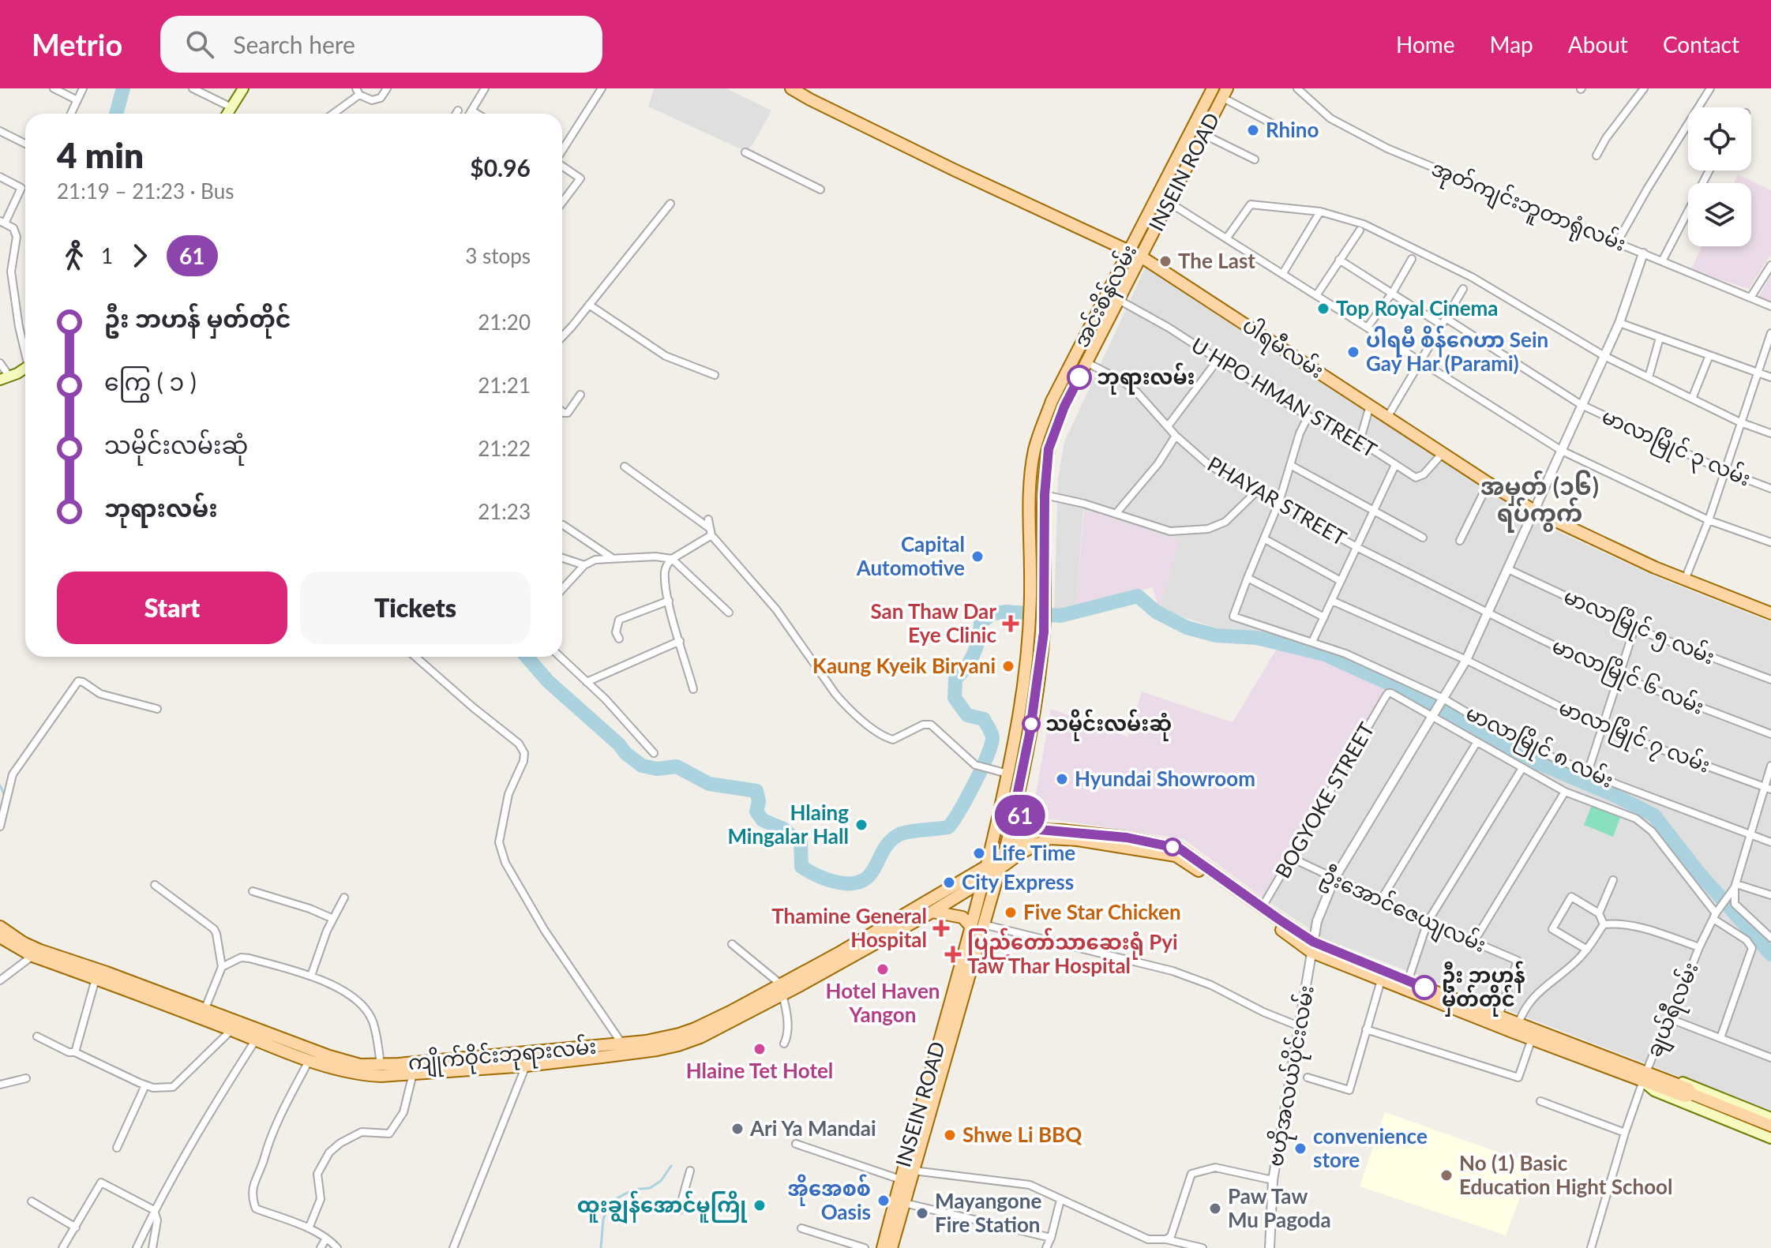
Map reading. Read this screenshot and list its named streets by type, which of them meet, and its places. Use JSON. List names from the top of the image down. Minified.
{"streets":{"main road":["INSEIN ROAD","အင်းစိန်လမ်း","ပါရမီလမ်း","ကျိုက်ဝိုင်းဘုရားလမ်း"],"street":["အုတ်ကျင်းဘူတာရုံလမ်း","U HPO HMAN STREET","မာလာမြိုင် ၃ လမ်း","PHAYAR STREET","မာလာမြိုင် ၅ လမ်း","မာလာမြိုင် ၆ လမ်း","မာလာမြိုင် ၇ လမ်း","မာလာမြိုင် ၈ လမ်း","BOGYOKE STREET","ဦးအောင်ဇေယျလမ်း","ချယ်ရီလမ်း","ဗဟိုအလယ်ပိုင်းလမ်း"]},"crossings":[["INSEIN ROAD","အင်းစိန်လမ်း"],["INSEIN ROAD","ပါရမီလမ်း"],["အုတ်ကျင်းဘူတာရုံလမ်း","ဗဟိုအလယ်ပိုင်းလမ်း"],["အင်းစိန်လမ်း","ပါရမီလမ်း"],["အင်းစိန်လမ်း","U HPO HMAN STREET"],["အင်းစိန်လမ်း","PHAYAR STREET"],["အင်းစိန်လမ်း","ကျိုက်ဝိုင်းဘုရားလမ်း"],["ပါရမီလမ်း","U HPO HMAN STREET"],["ပါရမီလမ်း","ဗဟိုအလယ်ပိုင်းလမ်း"],["မာလာမြိုင် ၃ လမ်း","ဗဟိုအလယ်ပိုင်းလမ်း"],["PHAYAR STREET","မာလာမြိုင် ၆ လမ်း"],["PHAYAR STREET","ဗဟိုအလယ်ပိုင်းလမ်း"],["မာလာမြိုင် ၅ လမ်း","ဗဟိုအလယ်ပိုင်းလမ်း"],["မာလာမြိုင် ၆ လမ်း","ဗဟိုအလယ်ပိုင်းလမ်း"],["မာလာမြိုင် ၇ လမ်း","ဗဟိုအလယ်ပိုင်းလမ်း"],["မာလာမြိုင် ၈ လမ်း","ဗဟိုအလယ်ပိုင်းလမ်း"],["BOGYOKE STREET","ဦးအောင်ဇေယျလမ်း"],["BOGYOKE STREET","ဗဟိုအလယ်ပိုင်းလမ်း"],["ဦးအောင်ဇေယျလမ်း","ဗဟိုအလယ်ပိုင်းလမ်း"],["ကျိုက်ဝိုင်းဘုရားလမ်း","ဗဟိုအလယ်ပိုင်းလမ်း"]],"districts":["အမှတ် (၁၆) ရပ်ကွက်"],"places":{"other":["Rhino","The Last","Top Royal Cinema","ပါရမီ စိန်ဂေဟာ Sein Gay Har (Parami)","ဘုရားလမ်း","Capital Automotive","Kaung Kyeik Biryani","သမိုင်းလမ်းဆုံ","Hyundai Showroom","Hlaing Mingalar Hall","Life Time","City Express","Five Star Chicken","Hotel Haven Yangon","ဦး ဘဟန် မှတ်တိုင်","Hlaine Tet Hotel","Ari Ya Mandai","Shwe Li BBQ","convenience store","No (1) Basic Education Hight School","အိုအေစစ် Oasis","ထူးချွန်အောင်မူကြို","Paw Taw Mu Pagoda","Mayangone Fire Station"],"health":["San Thaw Dar Eye Clinic","Thamine General Hospital","ပြည်တော်သာဆေးရုံ Pyi Taw Thar Hospital"]},"lines":["bus line 61"],"page":{"header":"Metrio","search":"Search here","nav":["Home","Map","About","Contact"],"on_map":"61","heading":["4 min","21:19 – 21:23 · Bus","$0.96"],"legs":["1","61","3 stops"],"list":[{"name":"ဦး ဘဟန် မှတ်တိုင်","value":"21:20"},{"name":"ကြွေ ( ၁ )","value":"21:21"},{"name":"သမိုင်းလမ်းဆုံ","value":"21:22"},{"name":"ဘုရားလမ်း","value":"21:23"}],"buttons":["Start","Tickets"]}}
